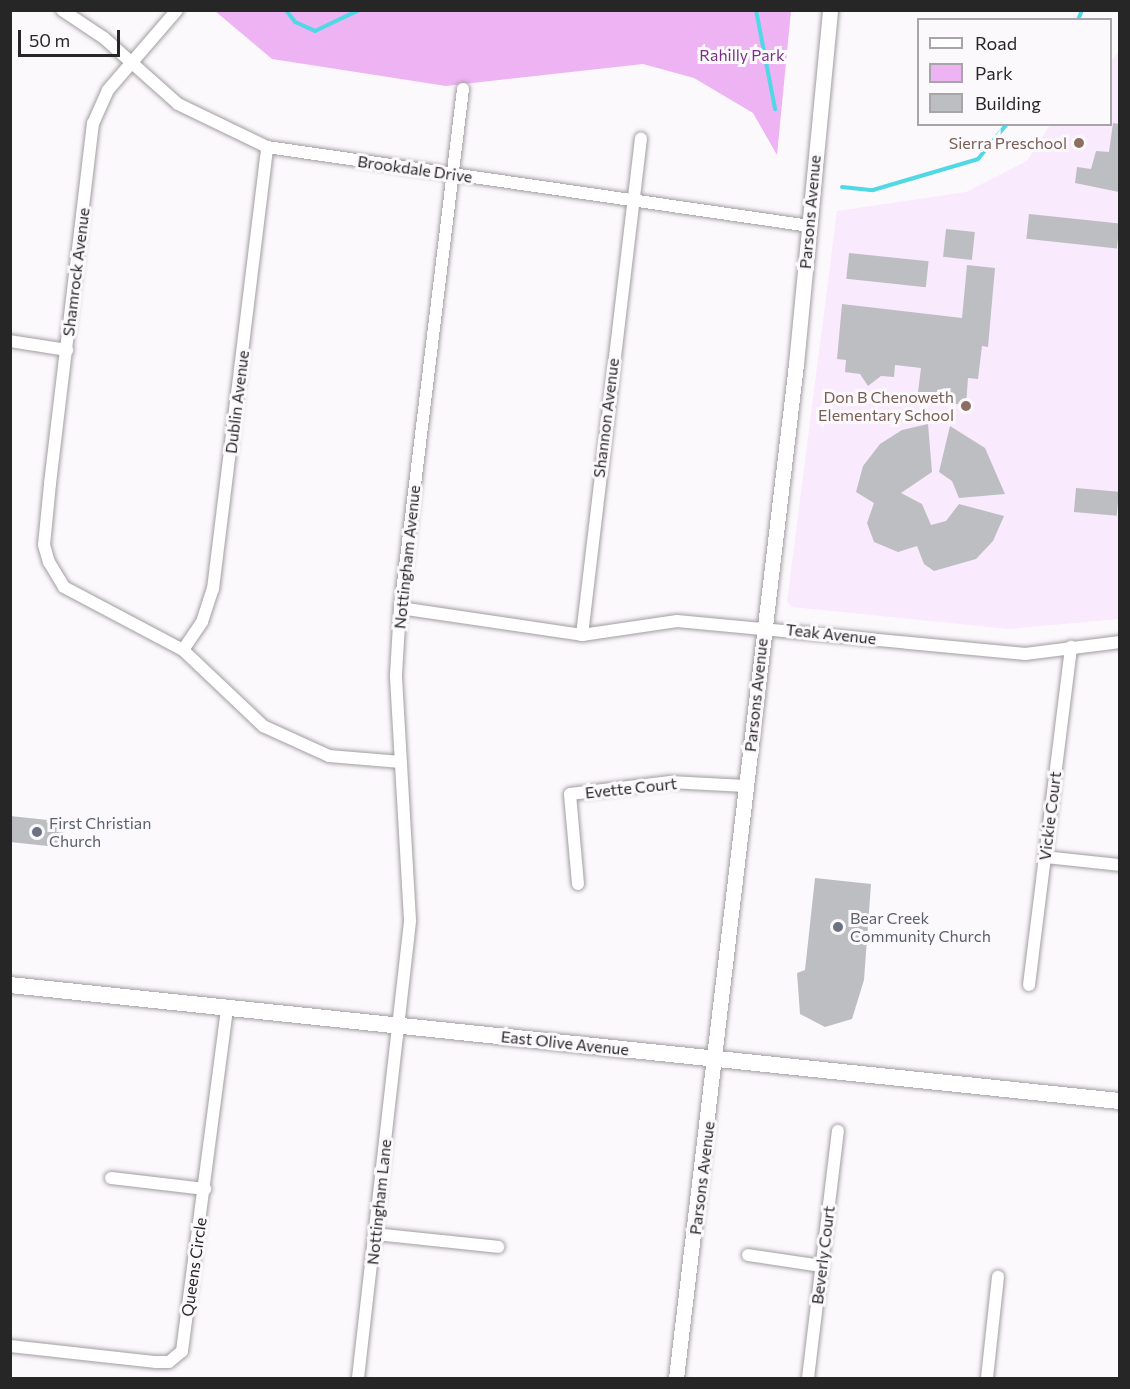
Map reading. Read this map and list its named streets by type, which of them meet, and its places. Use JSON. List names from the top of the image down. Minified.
{"streets":{"main road":["East Olive Avenue"],"street":["Brookdale Drive","Parsons Avenue","Shamrock Avenue","Dublin Avenue","Shannon Avenue","Nottingham Avenue","Teak Avenue","Evette Court","Vickie Court","Nottingham Lane","Beverly Court","Queens Circle"]},"crossings":[["Brookdale Drive","Parsons Avenue"],["Brookdale Drive","Shamrock Avenue"],["Brookdale Drive","Dublin Avenue"],["Brookdale Drive","Shannon Avenue"],["Brookdale Drive","Nottingham Avenue"],["Parsons Avenue","Teak Avenue"],["Parsons Avenue","Evette Court"],["Parsons Avenue","East Olive Avenue"],["Shamrock Avenue","Dublin Avenue"],["Shannon Avenue","Teak Avenue"],["Nottingham Avenue","Teak Avenue"],["Nottingham Avenue","East Olive Avenue"],["Nottingham Avenue","Nottingham Lane"],["Teak Avenue","Vickie Court"],["East Olive Avenue","Nottingham Lane"],["East Olive Avenue","Queens Circle"]],"parks":["Rahilly Park"],"places":["Sierra Preschool","Don B Chenoweth Elementary School","First Christian Church","Bear Creek Community Church"],"legend":["Road","Park","Building"],"scale_bar":"50 m"}
